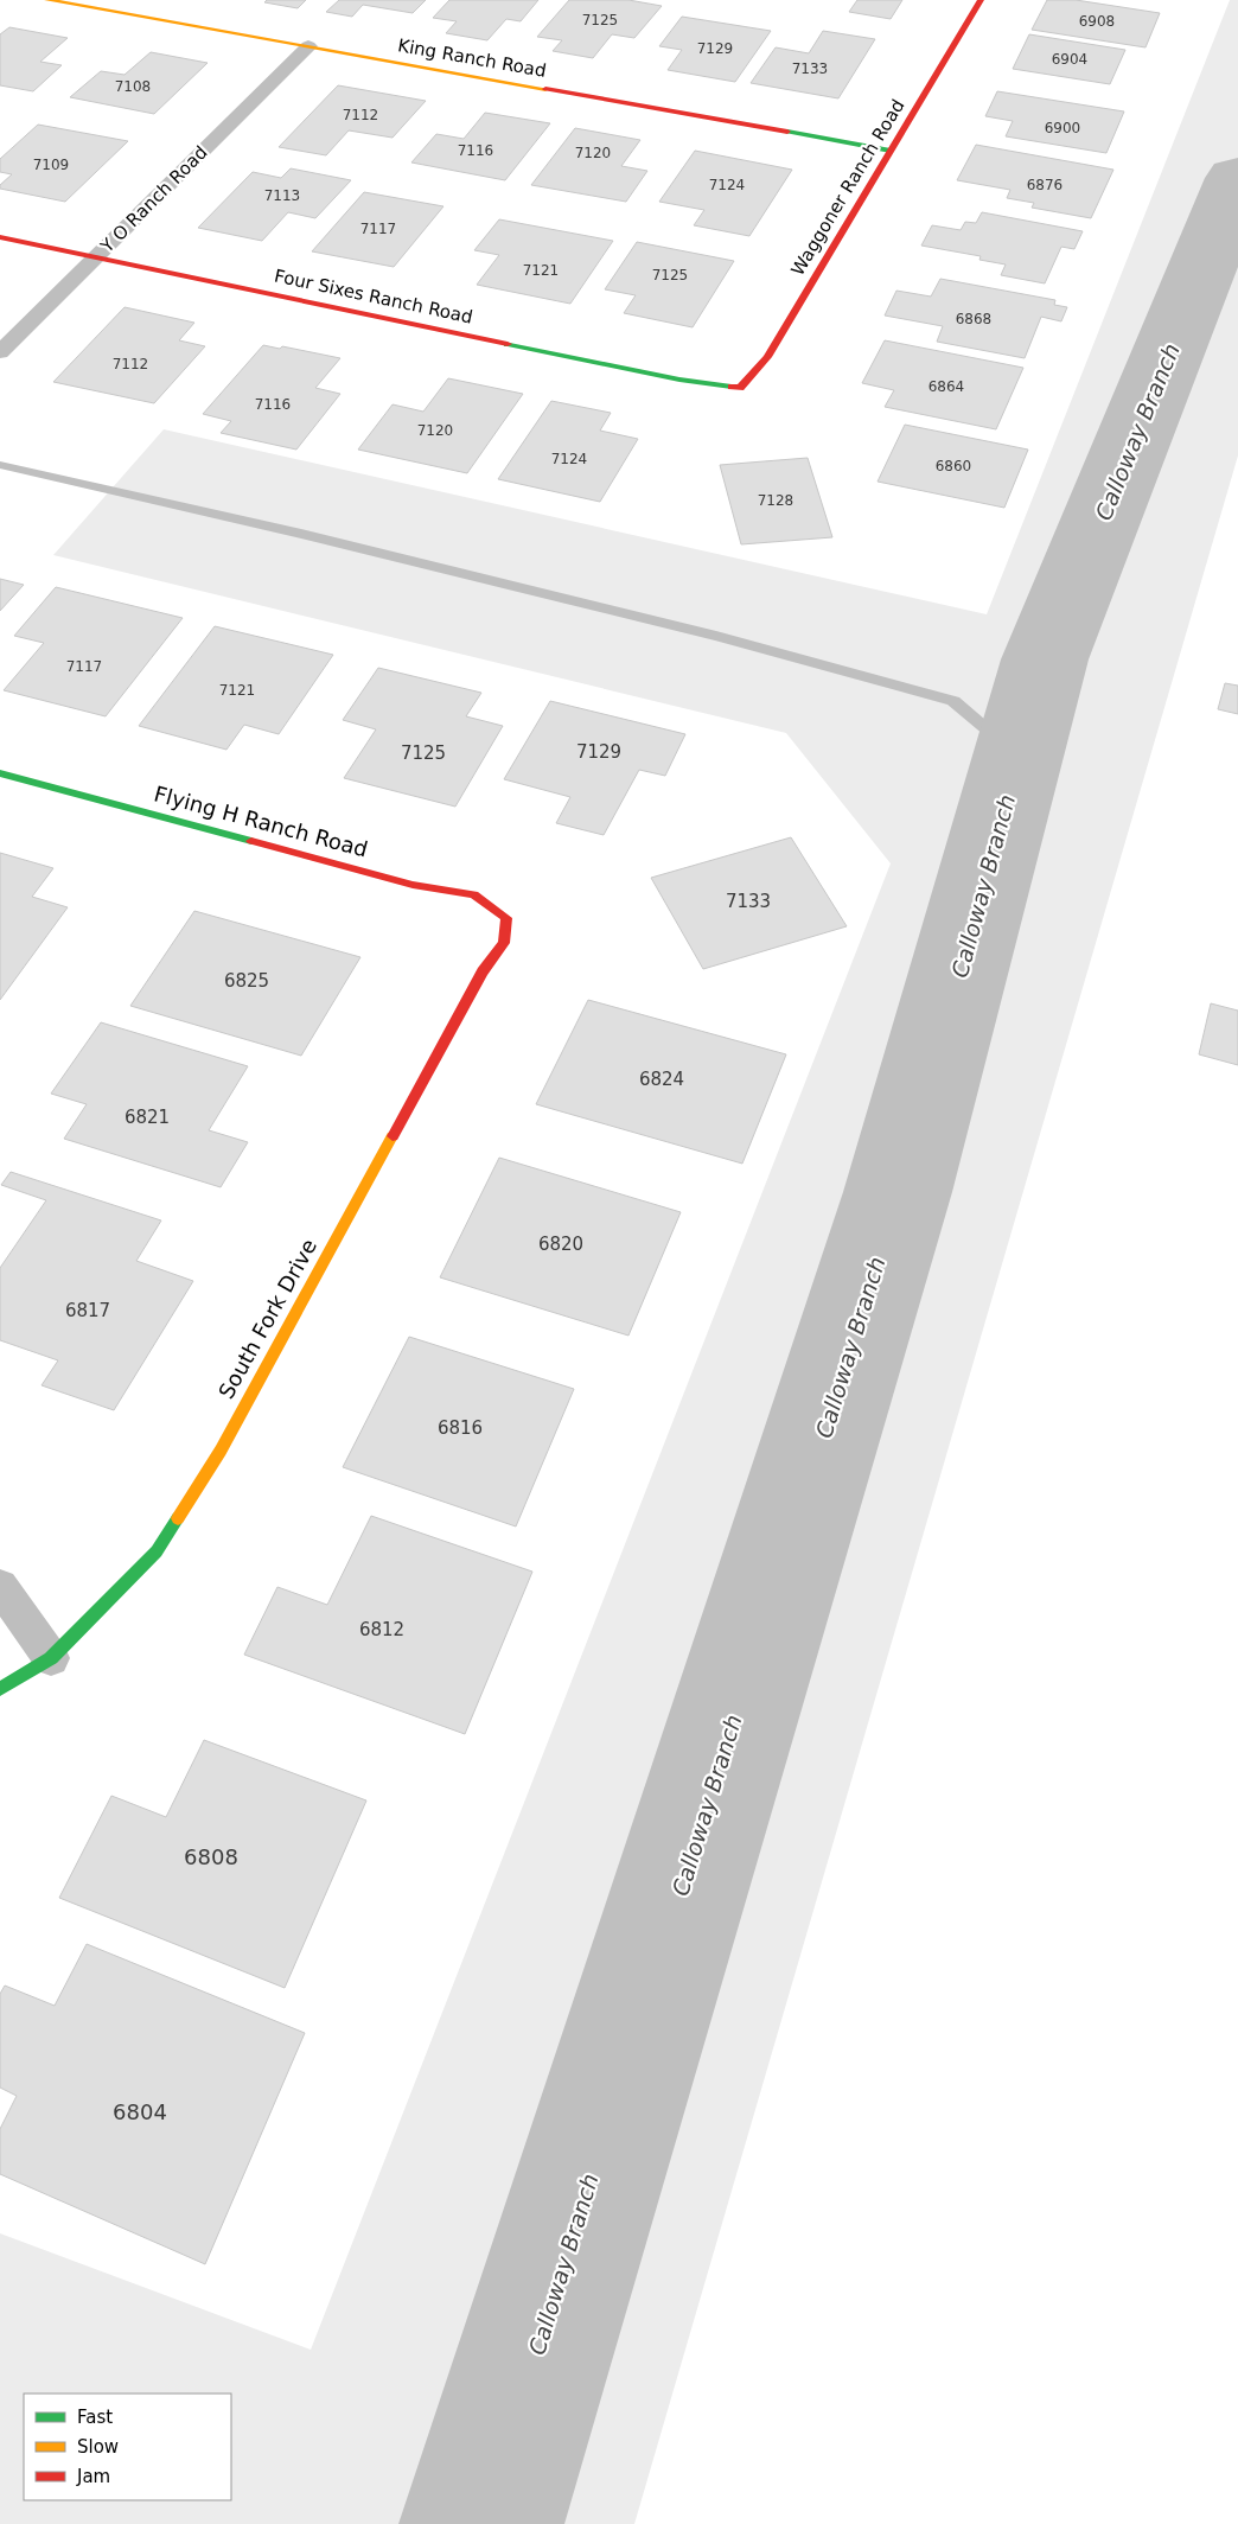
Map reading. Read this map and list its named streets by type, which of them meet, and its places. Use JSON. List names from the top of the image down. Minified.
{"streets":{"street":["King Ranch Road","Waggoner Ranch Road","Y O Ranch Road","Four Sixes Ranch Road","Flying H Ranch Road","South Fork Drive"]},"crossings":[["King Ranch Road","Waggoner Ranch Road"],["King Ranch Road","Y O Ranch Road"],["Waggoner Ranch Road","Four Sixes Ranch Road"],["Y O Ranch Road","Four Sixes Ranch Road"],["Flying H Ranch Road","South Fork Drive"]],"water":["Calloway Branch"],"house_numbers":["7125","6908","7129","6904","7133","7108","7112","6900","7116","7120","7109","7124","6876","7113","7117","7121","7125","6868","7112","6864","7116","7120","7124","6860","7128","7117","7121","7129","7125","7133","6825","6824","6821","6820","6817","6816","6812","6808","6804"],"legend":["Fast","Slow","Jam"]}
